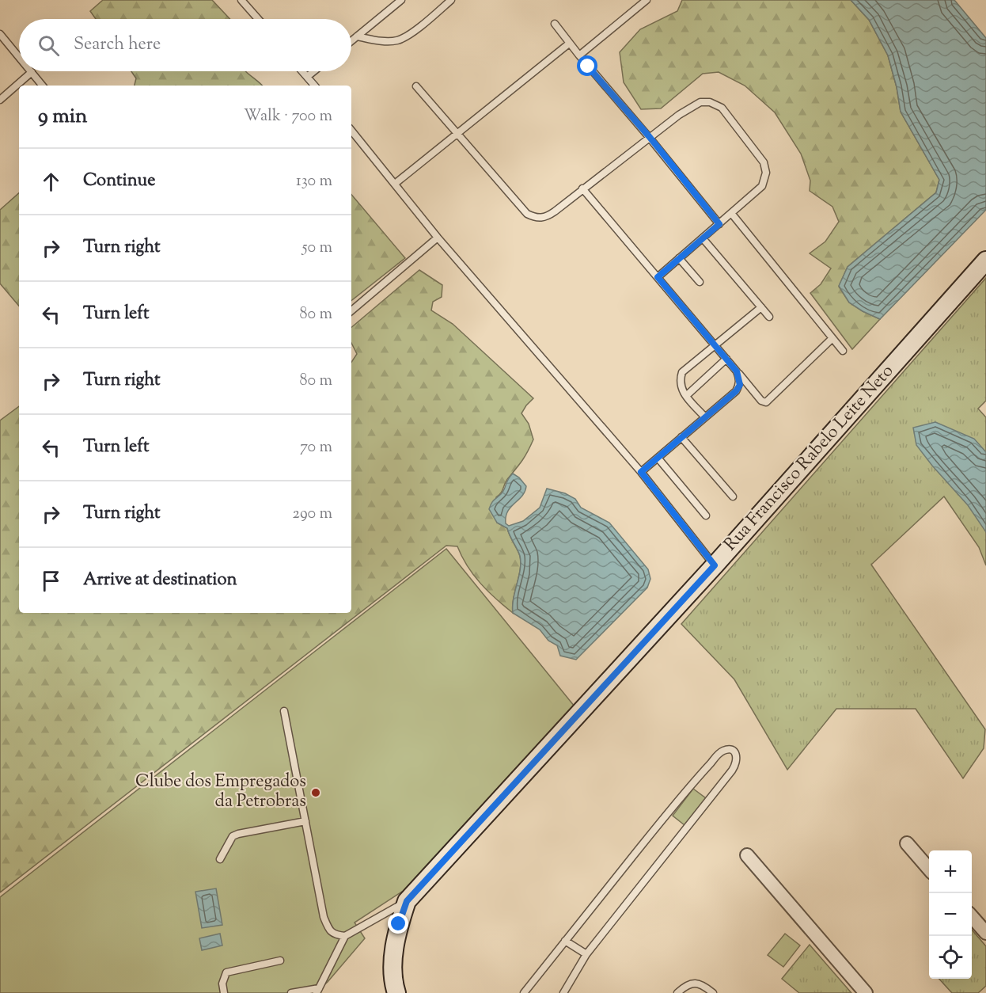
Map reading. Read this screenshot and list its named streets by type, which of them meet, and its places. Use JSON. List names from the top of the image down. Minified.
{"streets":{"street":["Rua Francisco Rabelo Leite Neto"]},"places":["Clube dos Empregados da Petrobras"],"page":{"search":"Search here","heading":["9 min","Walk · 700 m"],"list":[["Continue","130 m"],["Turn right","50 m"],["Turn left","80 m"],["Turn right","80 m"],["Turn left","70 m"],["Turn right","290 m"],"Arrive at destination"],"map_buttons":["+","−"]}}
